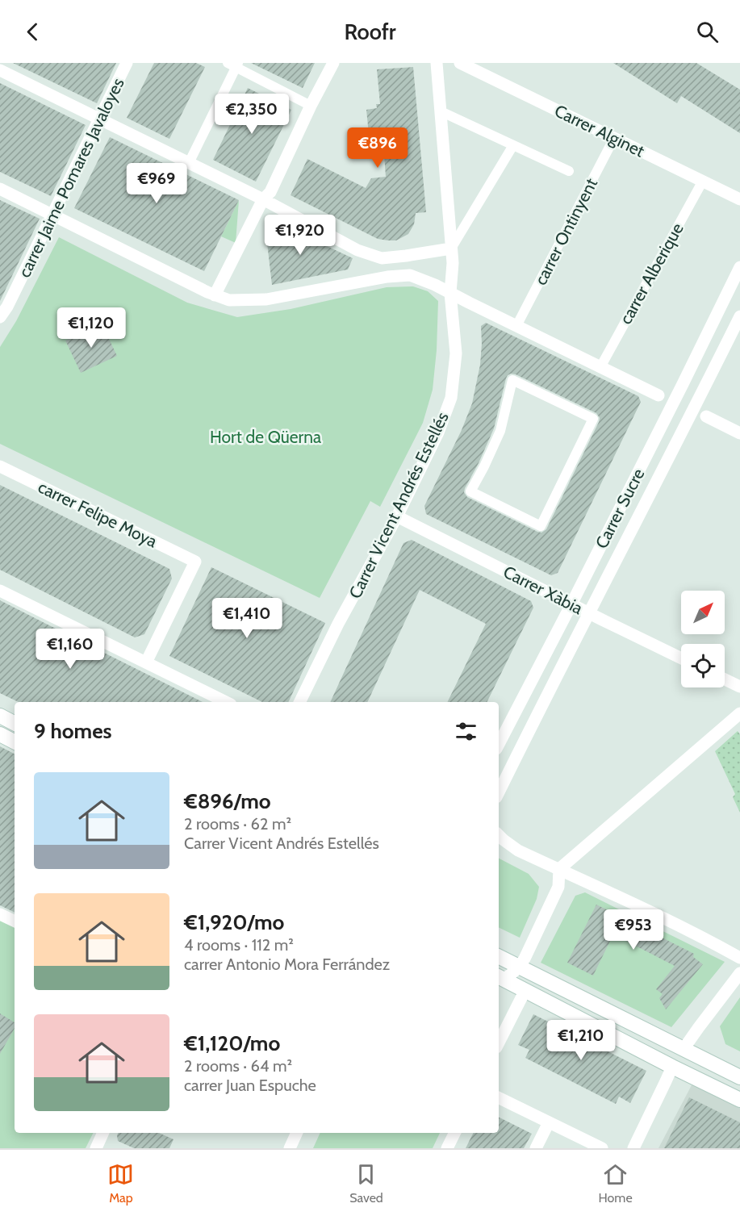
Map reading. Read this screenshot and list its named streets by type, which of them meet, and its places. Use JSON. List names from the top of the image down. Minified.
{"streets":{"street":["Carrer Alginet","carrer Jaime Pomares Javaloyes","carrer Ontinyent","carrer Alberique","Carrer Vicent Andrés Estellés","Carrer Sucre","carrer Felipe Moya","Carrer Xàbia"]},"crossings":[["Carrer Alginet","carrer Ontinyent"],["Carrer Alginet","carrer Alberique"],["Carrer Vicent Andrés Estellés","Carrer Xàbia"],["Carrer Sucre","Carrer Xàbia"]],"parks":["Hort de Qüerna"],"north":"top right","page":{"header":"Roofr","price":["€2,350","€896","€969","€1,920","€1,120","€1,410","€1,160","€953","€1,210"],"heading":"9 homes","list":[{"name":"€896/mo","note":"2 rooms · 62 m² · Carrer Vicent Andrés Estellés"},{"name":"€1,920/mo","note":"4 rooms · 112 m² · carrer Antonio Mora Ferrández"},{"name":"€1,120/mo","note":"2 rooms · 64 m² · carrer Juan Espuche"}],"tabs":["Map","Saved","Home"]}}
